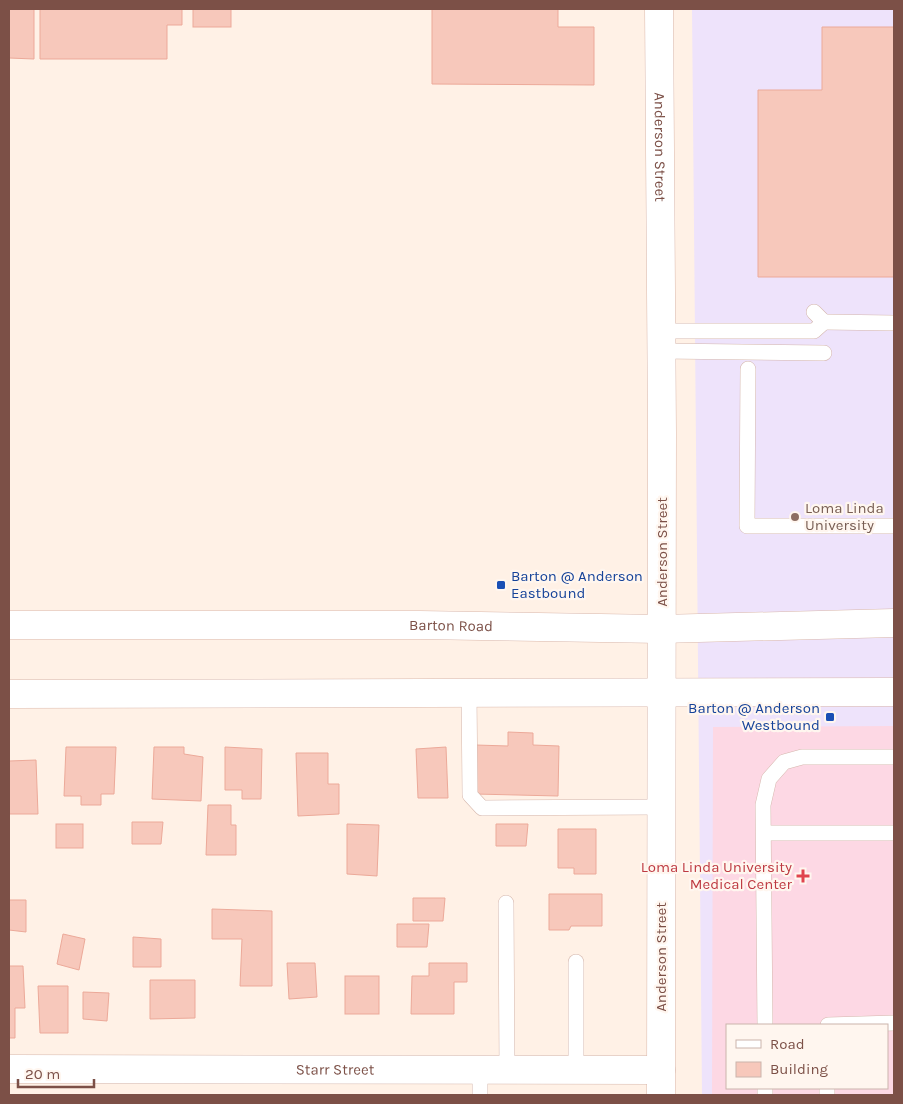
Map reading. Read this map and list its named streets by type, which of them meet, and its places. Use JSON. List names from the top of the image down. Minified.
{"streets":{"main road":["Anderson Street","Barton Road","Starr Street"]},"crossings":[["Anderson Street","Barton Road"],["Anderson Street","Starr Street"]],"places":{"other":["Loma Linda University"],"transit":["Barton @ Anderson Eastbound","Barton @ Anderson Westbound"],"health":["Loma Linda University Medical Center"]},"legend":["Road","Building"],"scale_bar":"20 m"}
